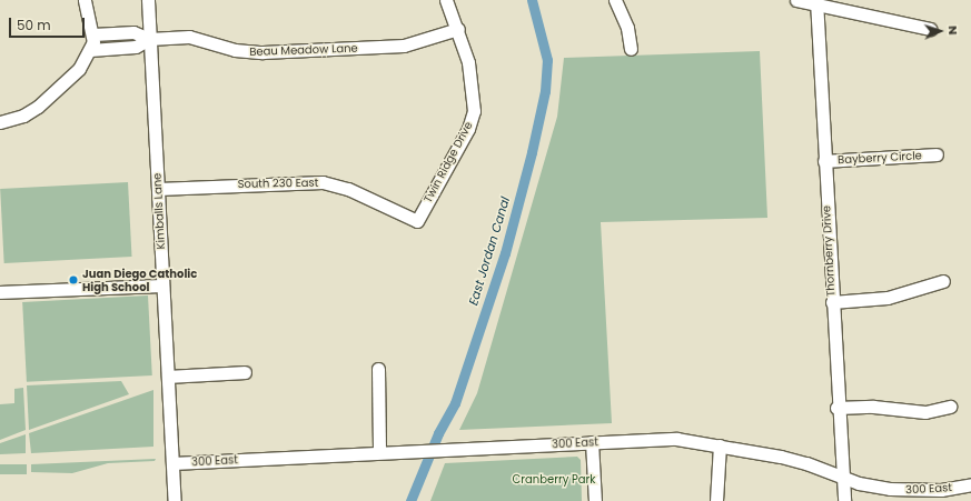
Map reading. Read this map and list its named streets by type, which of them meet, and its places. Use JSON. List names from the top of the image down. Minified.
{"streets":{"street":["Beau Meadow Lane","Bayberry Circle","Twin Ridge Drive","South 230 East","Kimballs Lane","Thornberry Drive","300 East"]},"crossings":[["Beau Meadow Lane","Twin Ridge Drive"],["Beau Meadow Lane","Kimballs Lane"],["Bayberry Circle","Thornberry Drive"],["Twin Ridge Drive","South 230 East"],["South 230 East","Kimballs Lane"],["Kimballs Lane","300 East"],["Thornberry Drive","300 East"]],"water":["East Jordan Canal"],"parks":["Cranberry Park"],"places":["Juan Diego Catholic High School"],"scale_bar":"50 m","north":"right"}
